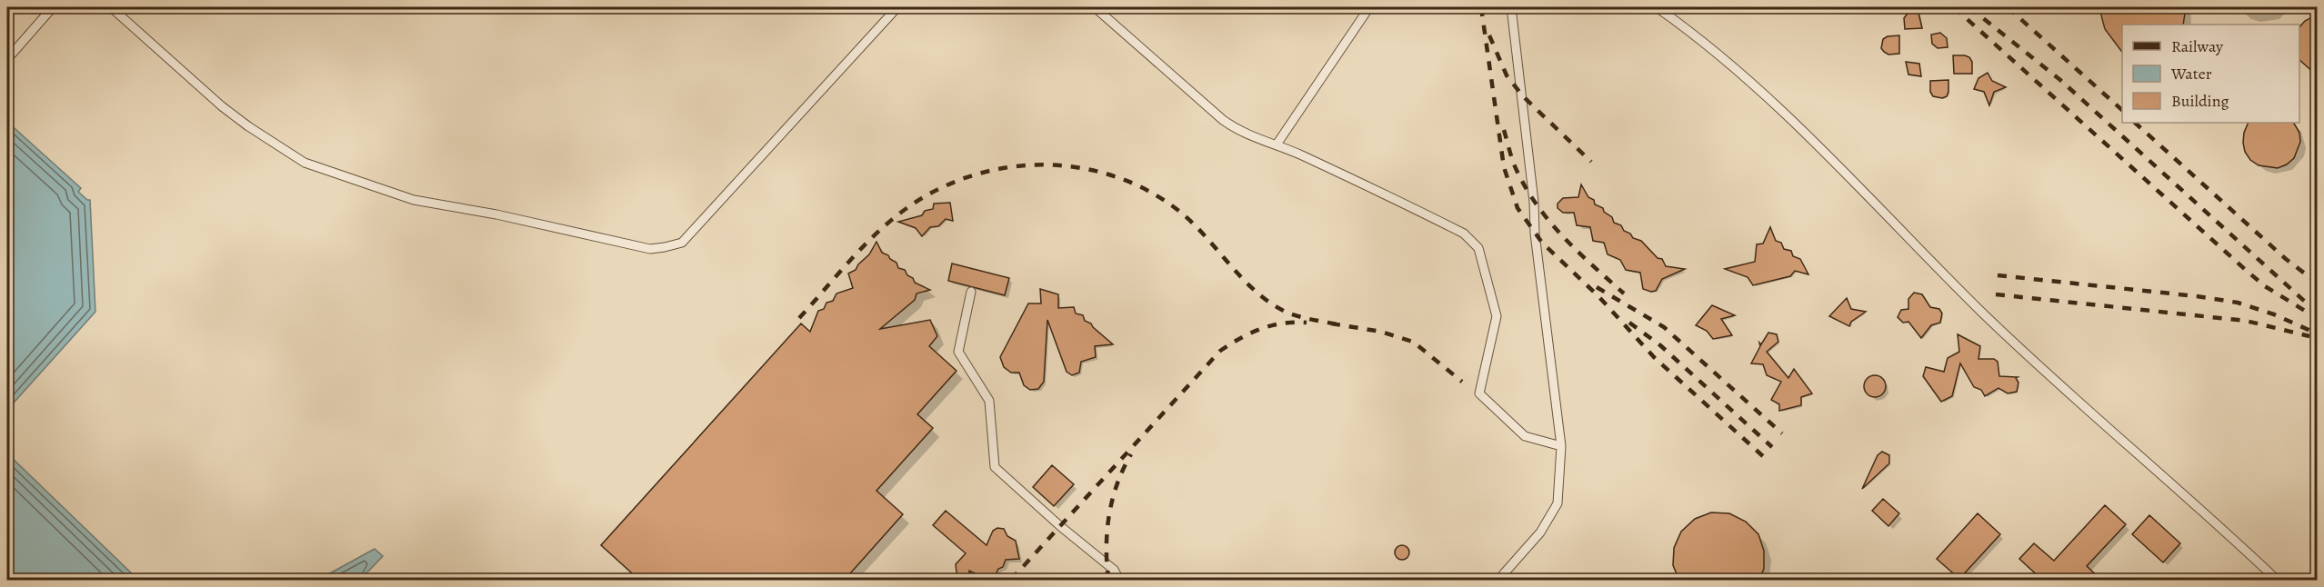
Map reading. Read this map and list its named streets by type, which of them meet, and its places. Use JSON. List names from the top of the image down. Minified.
{"legend":["Railway","Water","Building"]}
